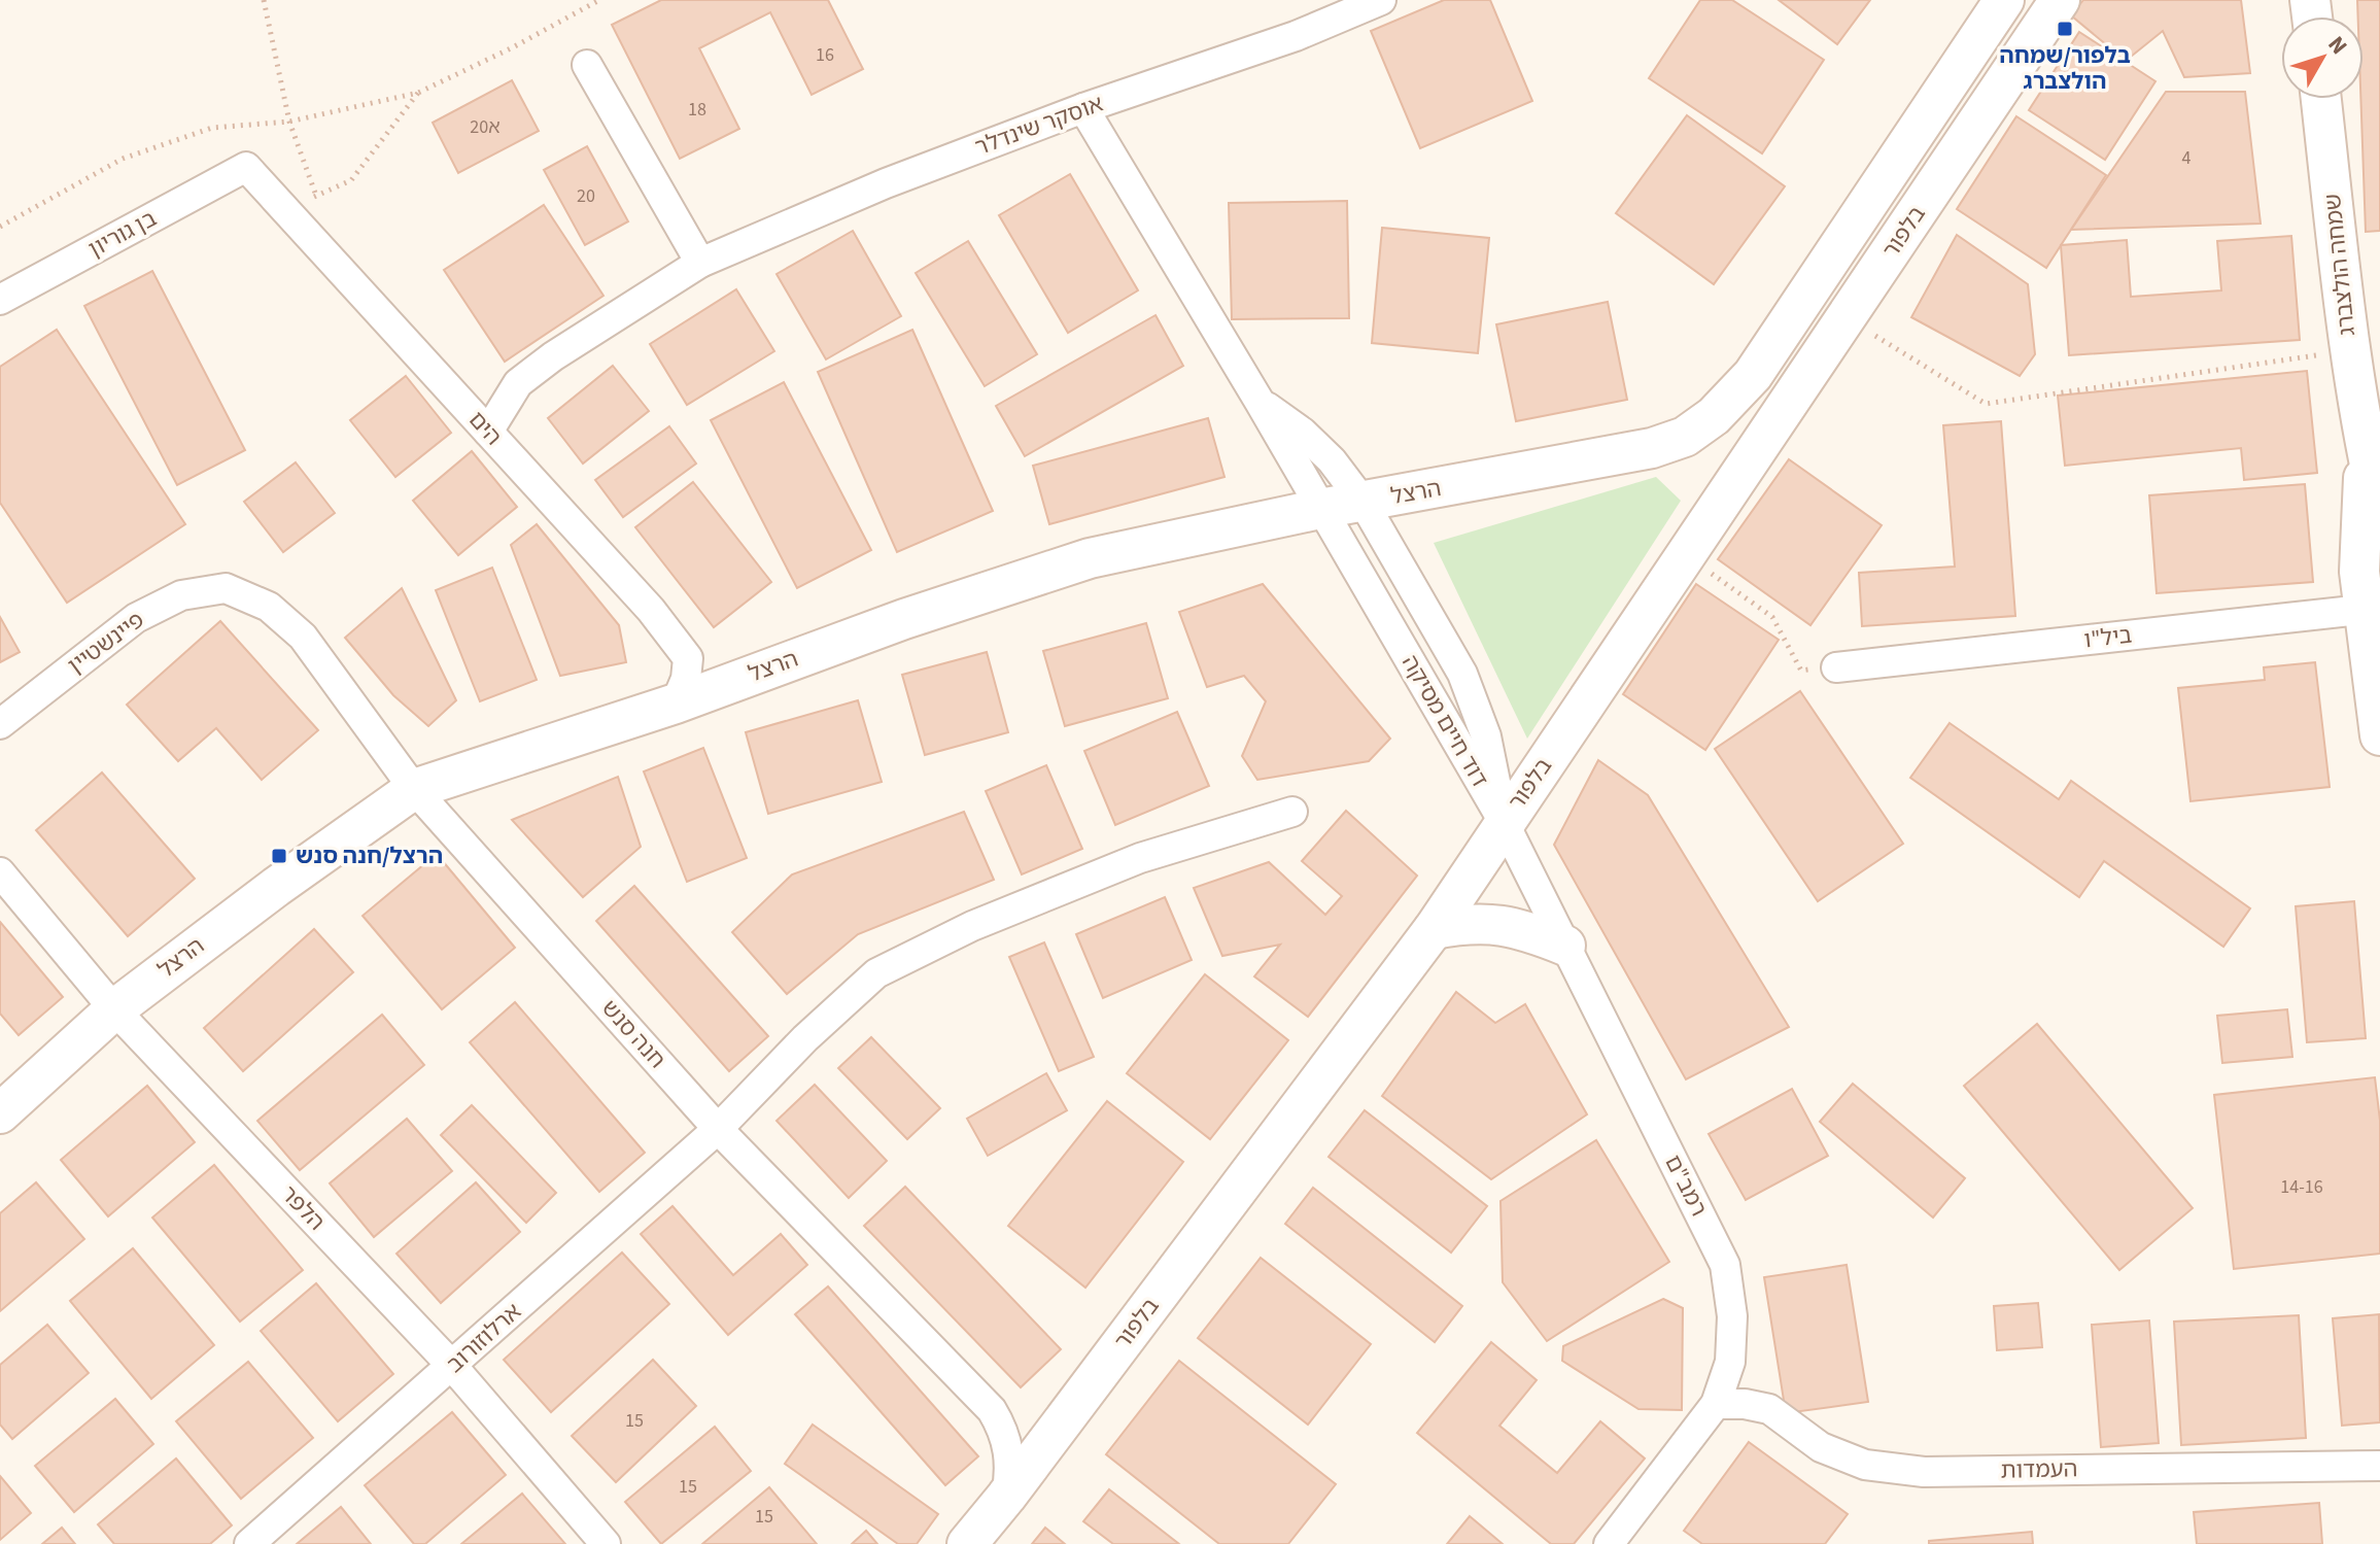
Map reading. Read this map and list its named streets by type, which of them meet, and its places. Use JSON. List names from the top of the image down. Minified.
{"streets":{"street":["אוסקר שינדלר","בלפור","בן גוריון","שמחה הולצברג","הים","הרצל","ביל\"ו","פיינשטיין","דוד חיים מסיקה","חנה סנש","רמב\"ם","הלפר","ארלוזורוב","העמדות"]},"crossings":[["אוסקר שינדלר","הים"],["אוסקר שינדלר","דוד חיים מסיקה"],["בלפור","הרצל"],["בלפור","דוד חיים מסיקה"],["בלפור","חנה סנש"],["בלפור","רמב\"ם"],["בן גוריון","הים"],["שמחה הולצברג","ביל\"ו"],["הים","הרצל"],["הרצל","דוד חיים מסיקה"],["הרצל","חנה סנש"],["הרצל","הלפר"],["פיינשטיין","חנה סנש"],["דוד חיים מסיקה","רמב\"ם"],["חנה סנש","ארלוזורוב"],["רמב\"ם","העמדות"],["הלפר","ארלוזורוב"]],"places":{"transit":["בלפור/שמחה הולצברג","הרצל/חנה סנש"]},"house_numbers":["16","18","20א","4","20","14-16","15","15","15"],"north":"top right"}
